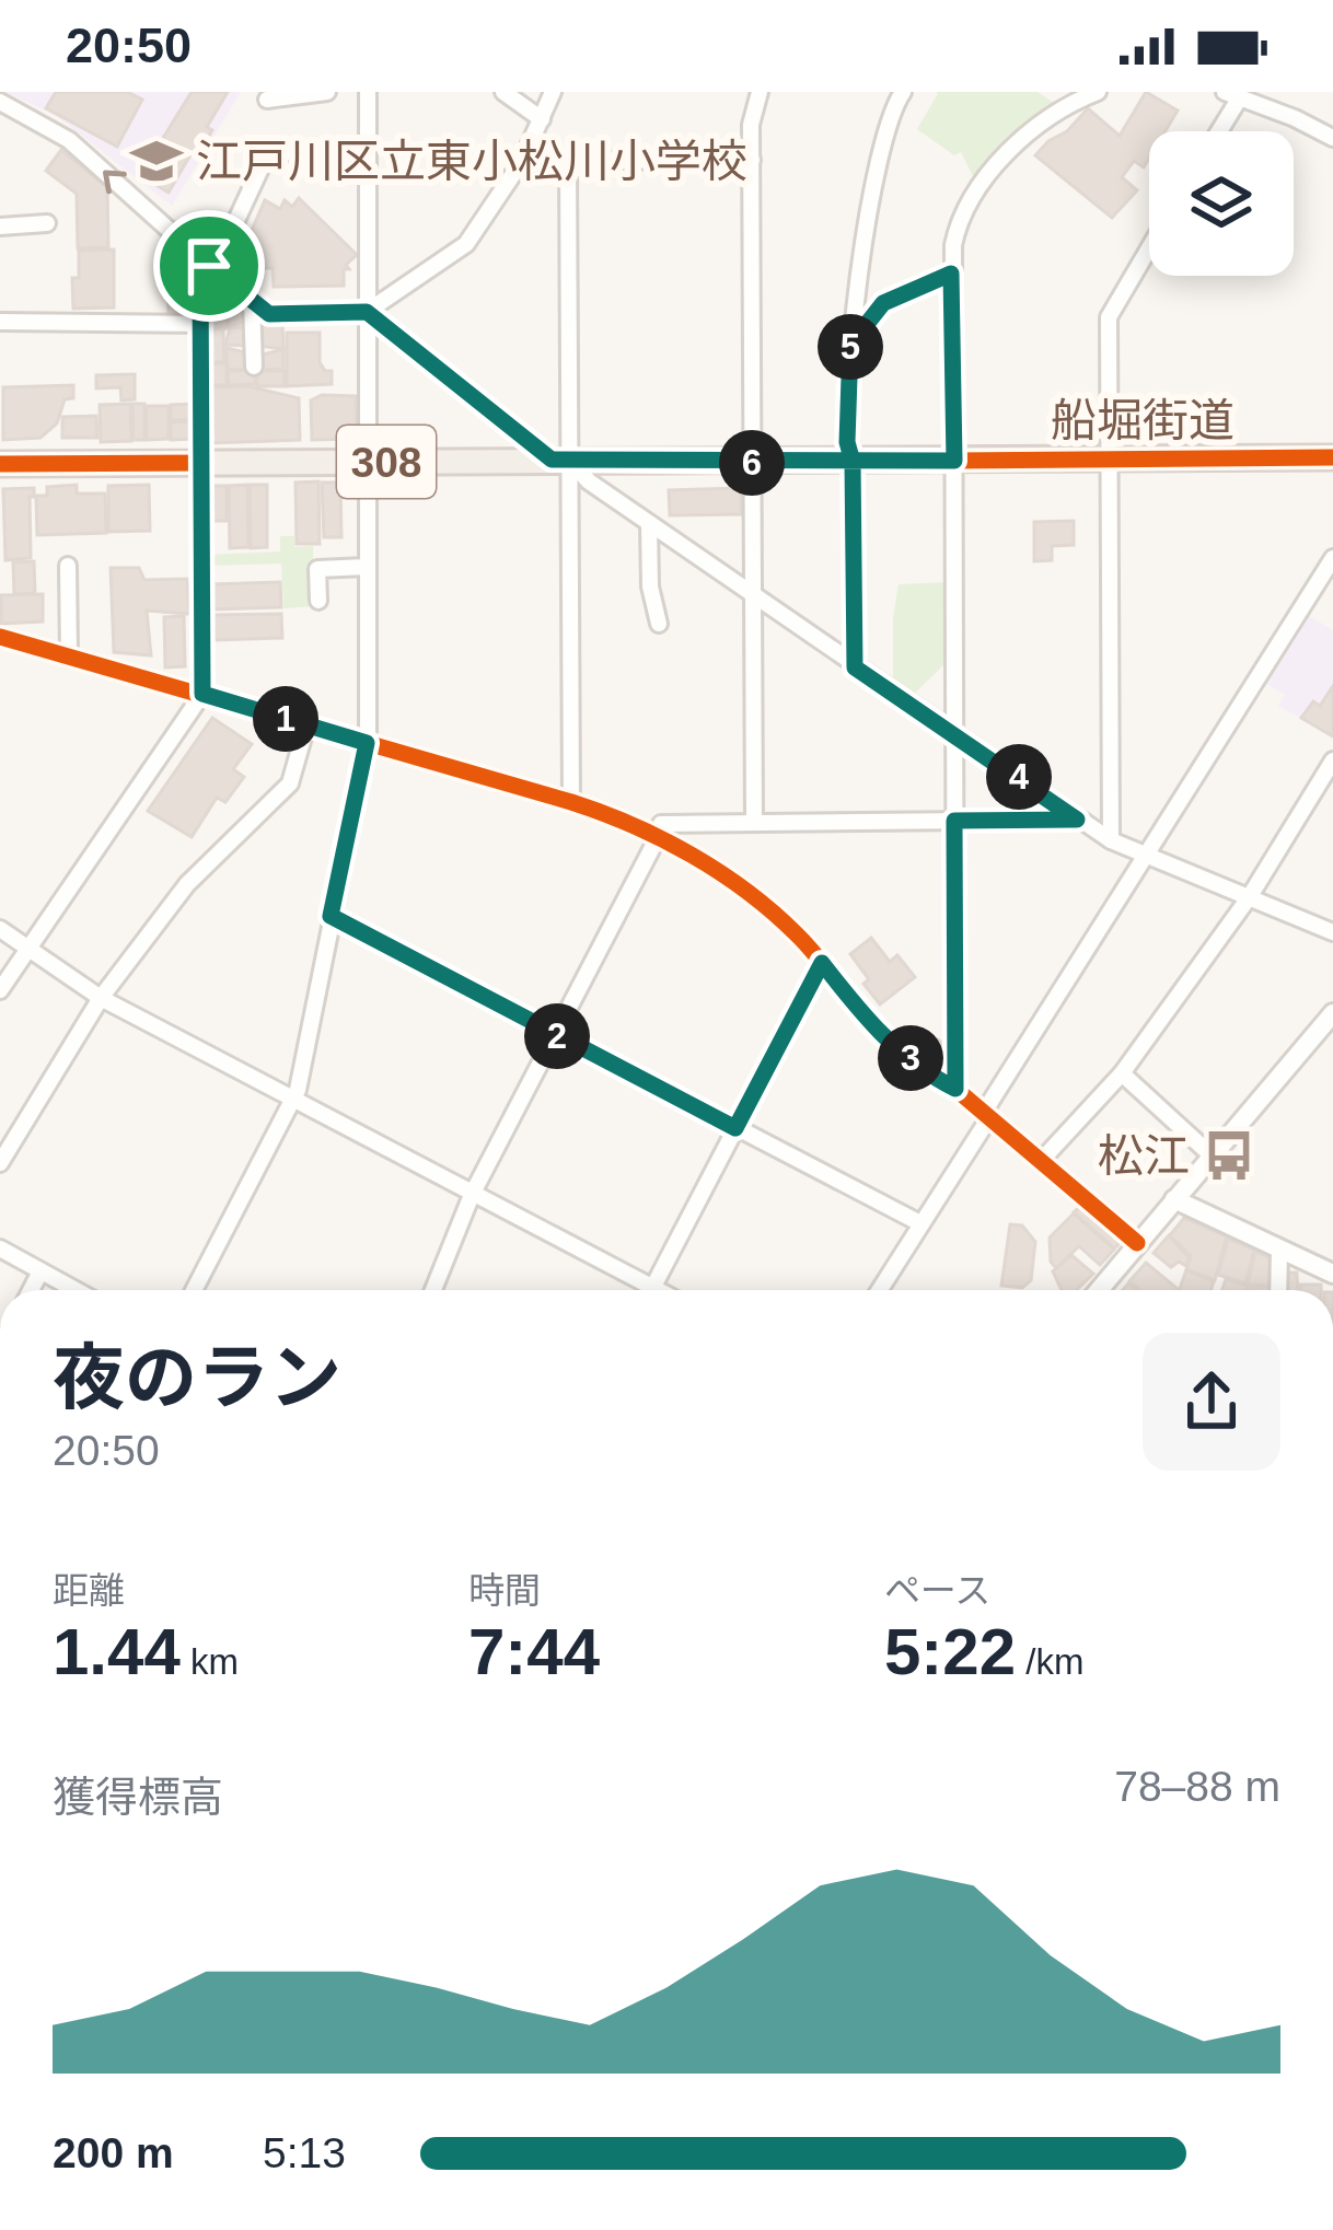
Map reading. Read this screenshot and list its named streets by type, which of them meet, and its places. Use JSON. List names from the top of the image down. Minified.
{"streets":{"main road":["船堀街道","308"]},"places":{"school or university":["江戸川区立東小松川小学校"],"bus stop":["松江"]},"page":{"status":"20:50","pins":["5","6","1","4","2","3"],"heading":["夜のラン","20:50"],"stats":[["距離","1.44 km"],["時間","7:44"],["ペース","5:22 /km"]],"chart":["獲得標高","78–88 m"],"list":[{"name":"200 m","note":"5:13"}]}}
